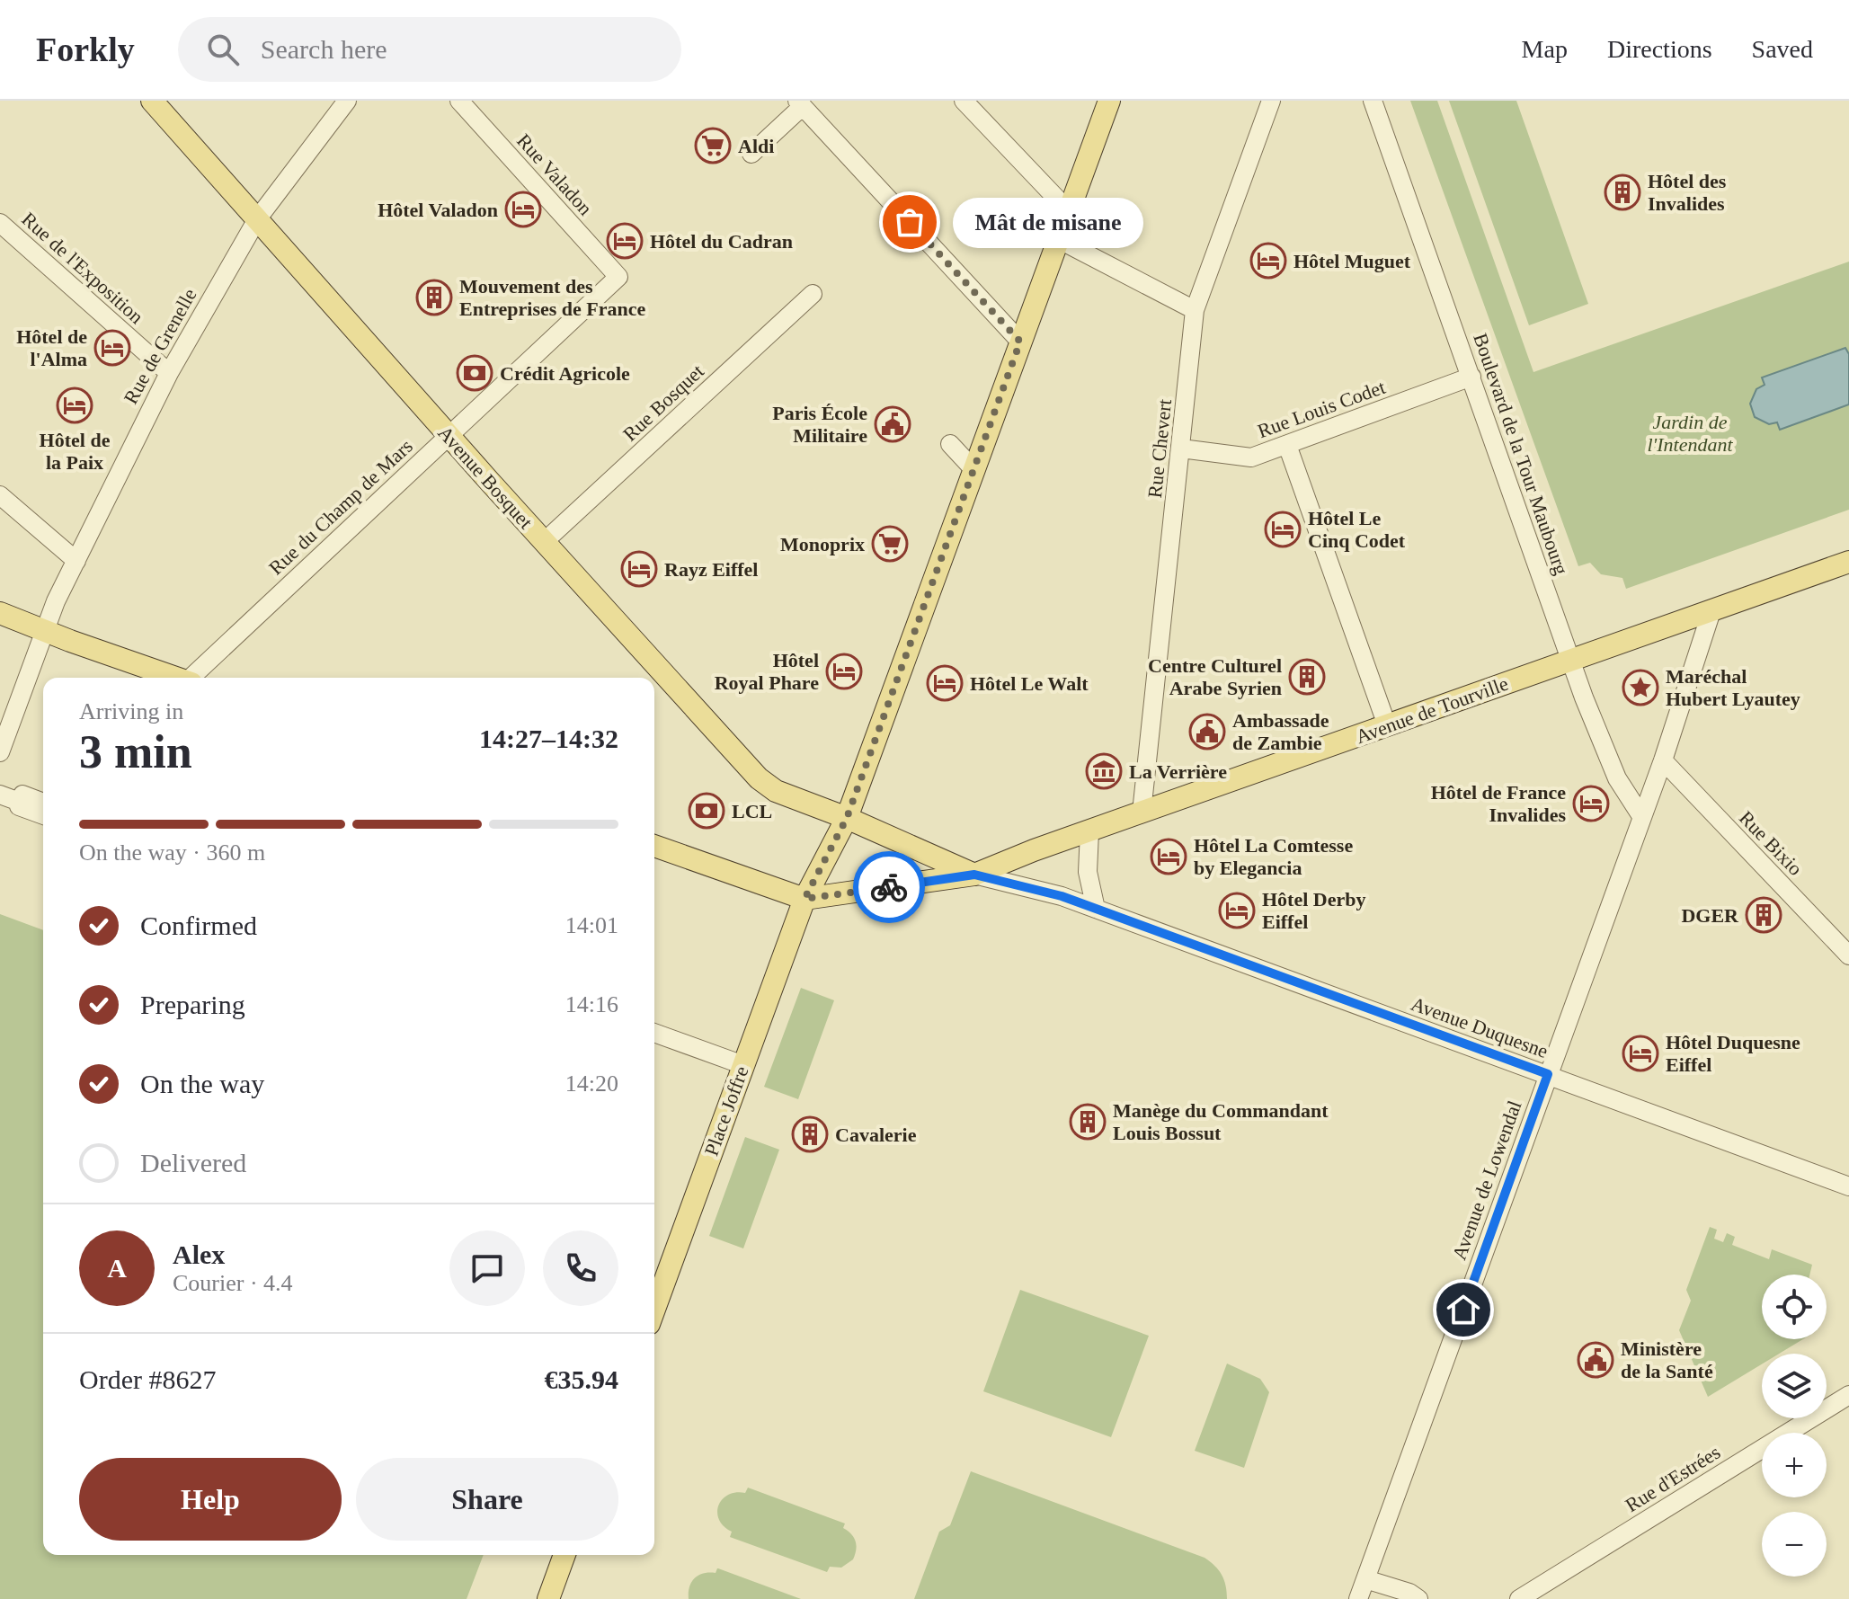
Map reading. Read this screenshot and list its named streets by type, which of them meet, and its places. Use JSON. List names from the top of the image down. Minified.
{"streets":{"main road":["Avenue Bosquet","Avenue de Tourville","Place Joffre"],"street":["Rue Valadon","Rue de l'Exposition","Rue de Grenelle","Rue Bosquet","Rue Louis Codet","Rue Chevert","Boulevard de la Tour Maubourg","Rue du Champ de Mars","Rue Bixio","Avenue Duquesne","Avenue de Lowendal","Rue d'Estrées"]},"crossings":[["Rue Valadon","Rue du Champ de Mars"],["Rue de l'Exposition","Rue de Grenelle"],["Rue de Grenelle","Avenue Bosquet"],["Rue Bosquet","Avenue Bosquet"],["Rue Louis Codet","Rue Chevert"],["Rue Louis Codet","Boulevard de la Tour Maubourg"],["Rue Chevert","Avenue de Tourville"],["Boulevard de la Tour Maubourg","Avenue de Tourville"],["Boulevard de la Tour Maubourg","Avenue de Lowendal"],["Avenue Bosquet","Rue du Champ de Mars"],["Avenue Bosquet","Avenue de Tourville"],["Avenue Bosquet","Avenue Duquesne"],["Avenue Bosquet","Place Joffre"],["Avenue de Tourville","Avenue Duquesne"],["Avenue de Tourville","Place Joffre"],["Avenue de Tourville","Avenue de Lowendal"],["Rue Bixio","Avenue de Lowendal"],["Avenue Duquesne","Avenue de Lowendal"]],"parks":["Jardin de l'Intendant"],"places":{"supermarket":["Aldi","Monoprix"],"building":["Hôtel des Invalides","Mouvement des Entreprises de France","Centre Culturel Arabe Syrien","DGER","Manège du Commandant Louis Bossut","Cavalerie"],"hotel":["Hôtel Valadon","Hôtel du Cadran","Hôtel Muguet","Hôtel de l'Alma","Hôtel de la Paix","Hôtel Le Cinq Codet","Rayz Eiffel","Hôtel Royal Phare","Hôtel Le Walt","Hôtel de France Invalides","Hôtel La Comtesse by Elegancia","Hôtel Derby Eiffel","Hôtel Duquesne Eiffel"],"other":["Mât de misane"],"bank":["Crédit Agricole","LCL"],"public building":["Paris École Militaire","Ambassade de Zambie","Ministère de la Santé"],"place":["Maréchal Hubert Lyautey"],"museum":["La Verrière"]},"page":{"header":"Forkly","search":"Search here","nav":["Map","Directions","Saved"],"bubble":"Mât de misane","heading":["3 min","Arriving in","14:27–14:32"],"panel":["Alex","Courier · 4.4","Order #8627","€35.94"],"bar":"On the way · 360 m","list":[["Confirmed","14:01"],["Preparing","14:16"],["On the way","14:20"],"Delivered"],"round":"A","map_buttons":["+","−"],"buttons":["Help","Share"]}}
